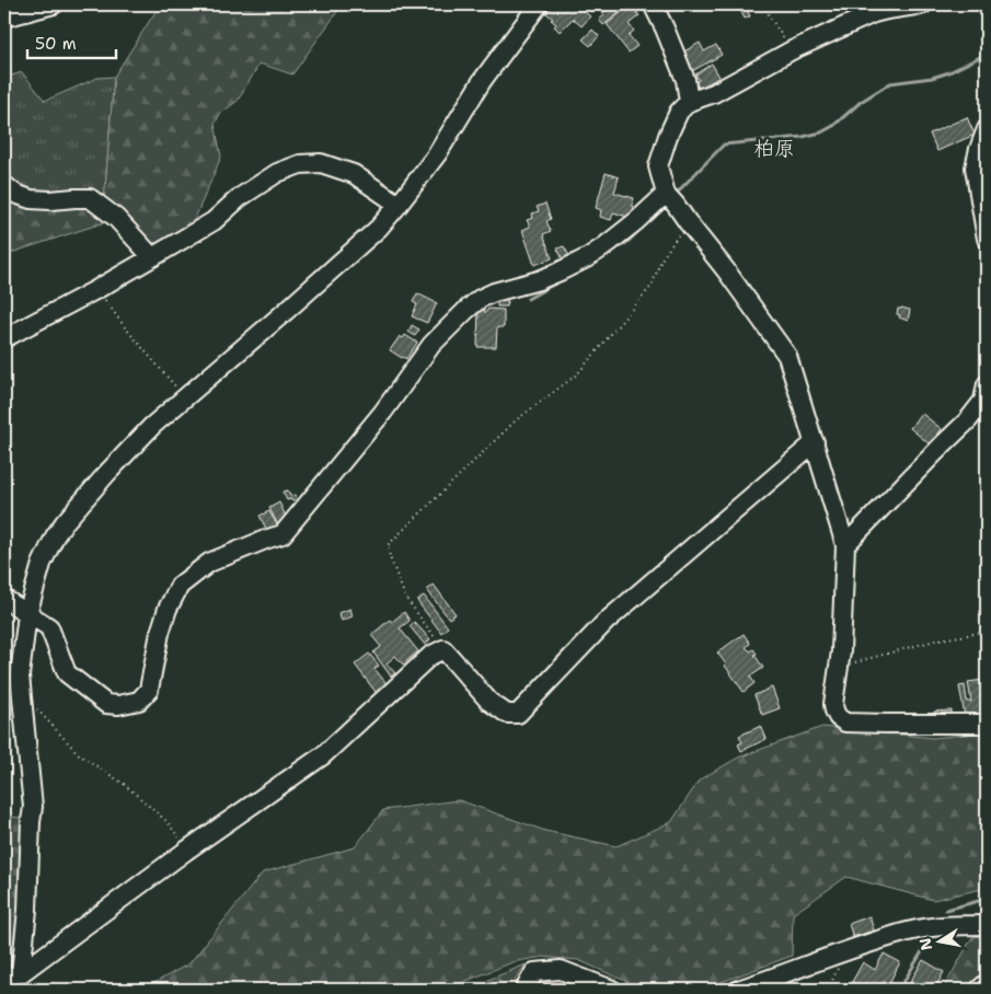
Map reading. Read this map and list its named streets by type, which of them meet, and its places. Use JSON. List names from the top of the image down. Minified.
{"districts":["柏原"],"scale_bar":"50 m","north":"left"}
